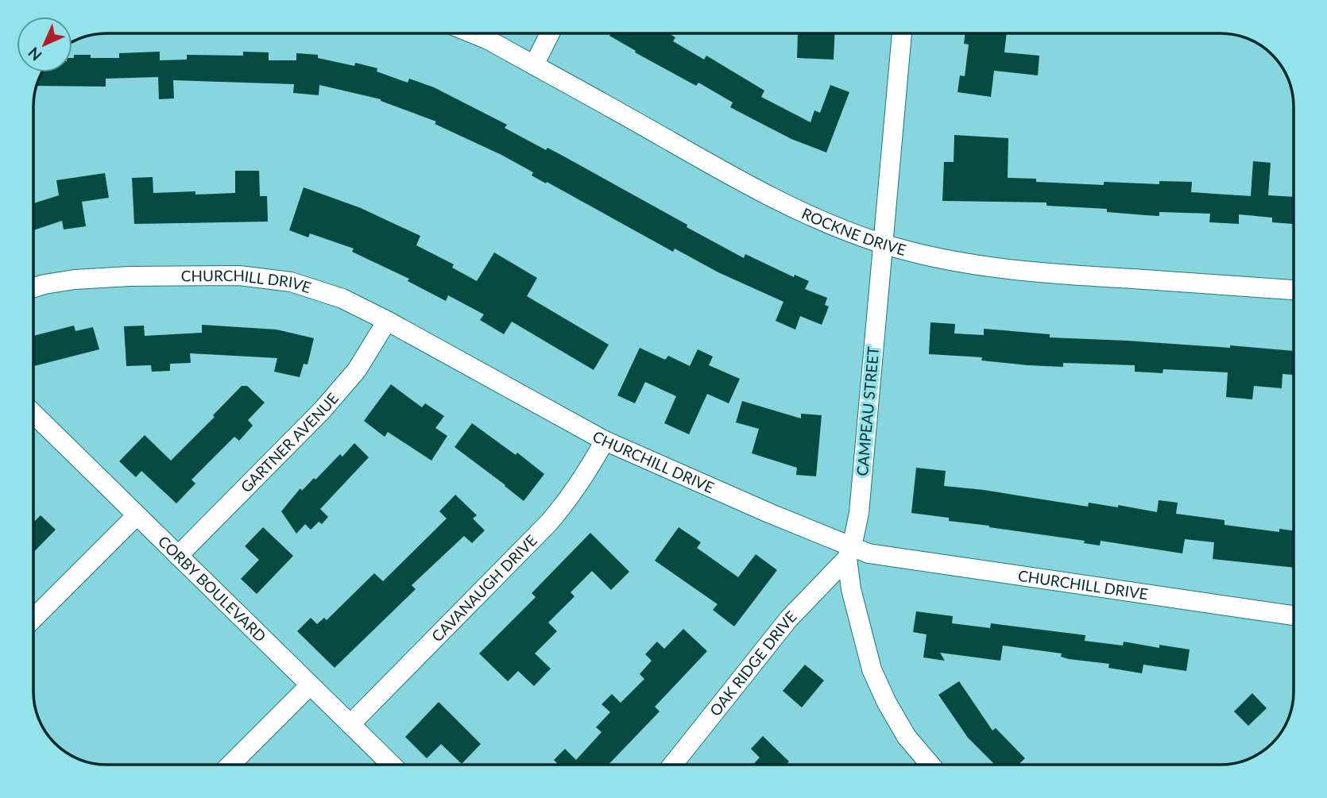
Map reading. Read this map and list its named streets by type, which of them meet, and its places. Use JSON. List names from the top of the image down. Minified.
{"streets":{"street":["ROCKNE DRIVE","CHURCHILL DRIVE","CAMPEAU STREET","GARTNER AVENUE","CAVANAUGH DRIVE","CORBY BOULEVARD","OAK RIDGE DRIVE"]},"crossings":[["ROCKNE DRIVE","CAMPEAU STREET"],["CHURCHILL DRIVE","CAMPEAU STREET"],["CHURCHILL DRIVE","GARTNER AVENUE"],["CHURCHILL DRIVE","CAVANAUGH DRIVE"],["CHURCHILL DRIVE","OAK RIDGE DRIVE"],["CAMPEAU STREET","OAK RIDGE DRIVE"],["GARTNER AVENUE","CORBY BOULEVARD"],["CAVANAUGH DRIVE","CORBY BOULEVARD"]],"north":"bottom left"}
